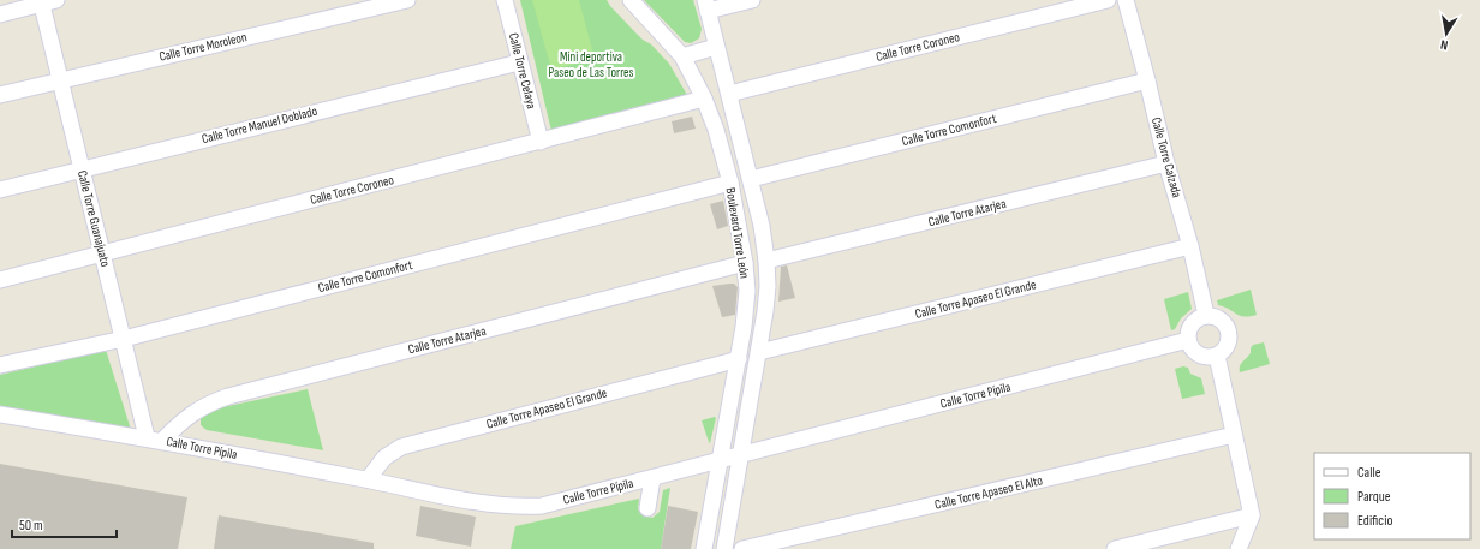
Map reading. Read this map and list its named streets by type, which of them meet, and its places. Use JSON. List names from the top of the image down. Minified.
{"streets":{"street":["Calle Torre Moroleon","Calle Torre Coroneo","Calle Torre Celaya","Calle Torre Manuel Doblado","Calle Torre Comonfort","Calle Torre Calzada","Calle Torre Atarjea","Calle Torre Guanajuato","Boulevard Torre León","Calle Torre Apaseo El Grande","Calle Torre Pípila","Calle Torre Apaseo El Alto"]},"crossings":[["Calle Torre Moroleon","Calle Torre Guanajuato"],["Calle Torre Coroneo","Calle Torre Celaya"],["Calle Torre Coroneo","Calle Torre Guanajuato"],["Calle Torre Coroneo","Boulevard Torre León"],["Calle Torre Celaya","Calle Torre Manuel Doblado"],["Calle Torre Manuel Doblado","Calle Torre Guanajuato"],["Calle Torre Comonfort","Calle Torre Calzada"],["Calle Torre Comonfort","Calle Torre Guanajuato"],["Calle Torre Comonfort","Boulevard Torre León"],["Calle Torre Calzada","Calle Torre Atarjea"],["Calle Torre Calzada","Calle Torre Apaseo El Grande"],["Calle Torre Calzada","Calle Torre Pípila"],["Calle Torre Atarjea","Calle Torre Guanajuato"],["Calle Torre Atarjea","Boulevard Torre León"],["Calle Torre Atarjea","Calle Torre Pípila"],["Calle Torre Guanajuato","Calle Torre Pípila"],["Boulevard Torre León","Calle Torre Apaseo El Grande"],["Boulevard Torre León","Calle Torre Pípila"],["Calle Torre Apaseo El Grande","Calle Torre Pípila"]],"parks":["Mini deportiva Paseo de Las Torres"],"legend":["Calle","Parque","Edificio"],"scale_bar":"50 m","north":"bottom"}
